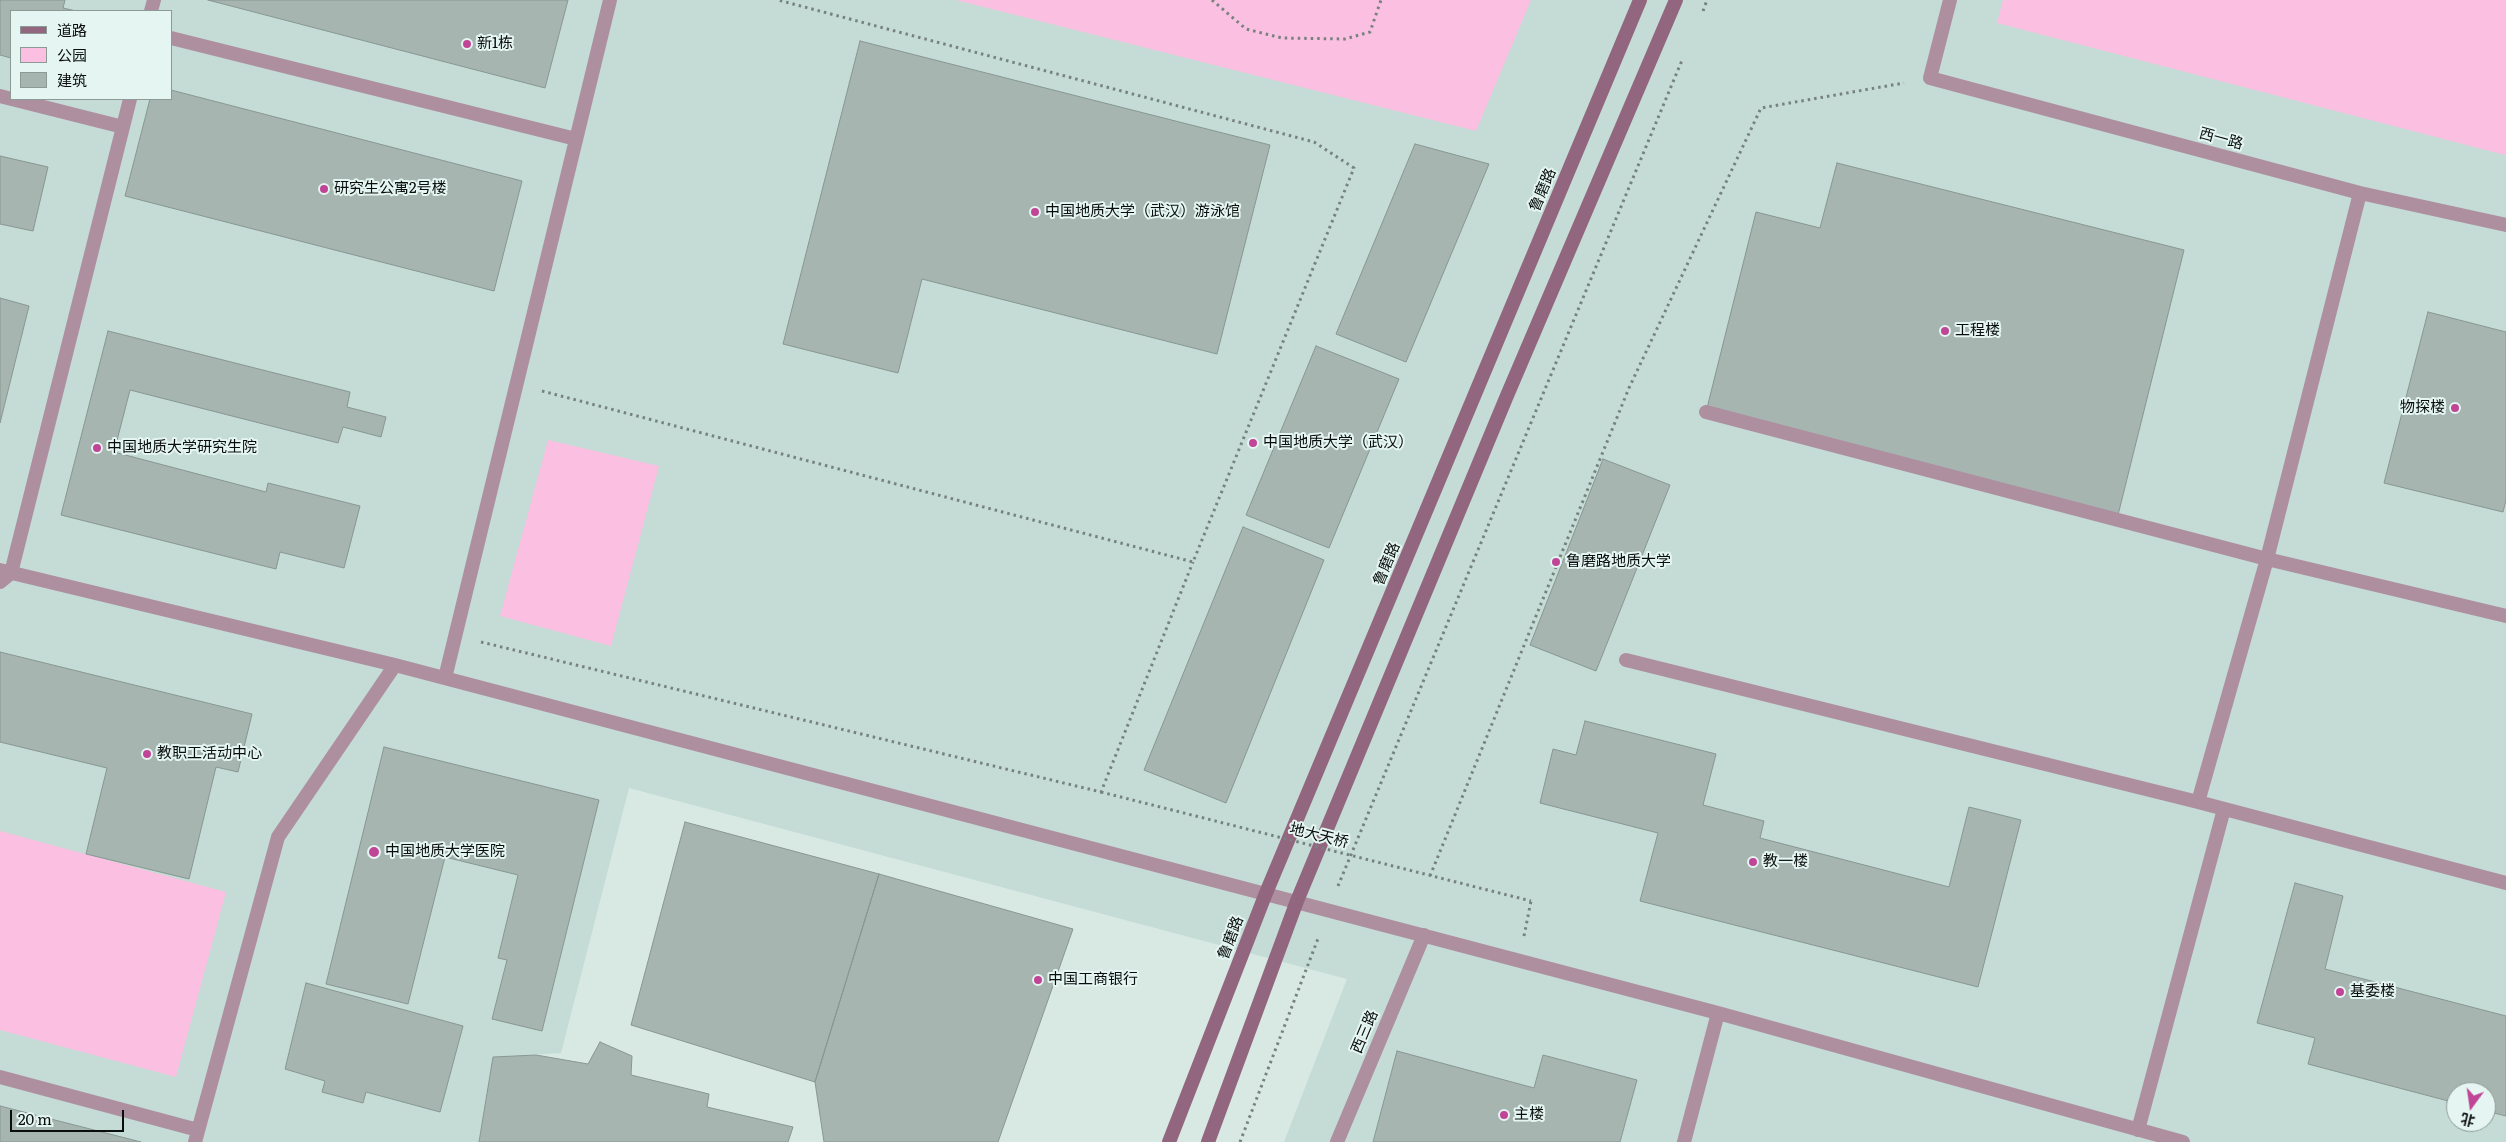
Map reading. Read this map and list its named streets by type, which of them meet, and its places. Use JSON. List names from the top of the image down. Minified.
{"streets":{"main road":["鲁磨路"],"street":["西一路","西三路"],"path":["地大天桥"]},"places":["新1栋","研究生公寓2号楼","中国地质大学（武汉）游泳馆","工程楼","物探楼","中国地质大学（武汉）","中国地质大学研究生院","鲁磨路地质大学","教职工活动中心","中国地质大学医院","教一楼","中国工商银行","基委楼","主楼"],"legend":["道路","公园","建筑"],"scale_bar":"20 m","north":"bottom"}
